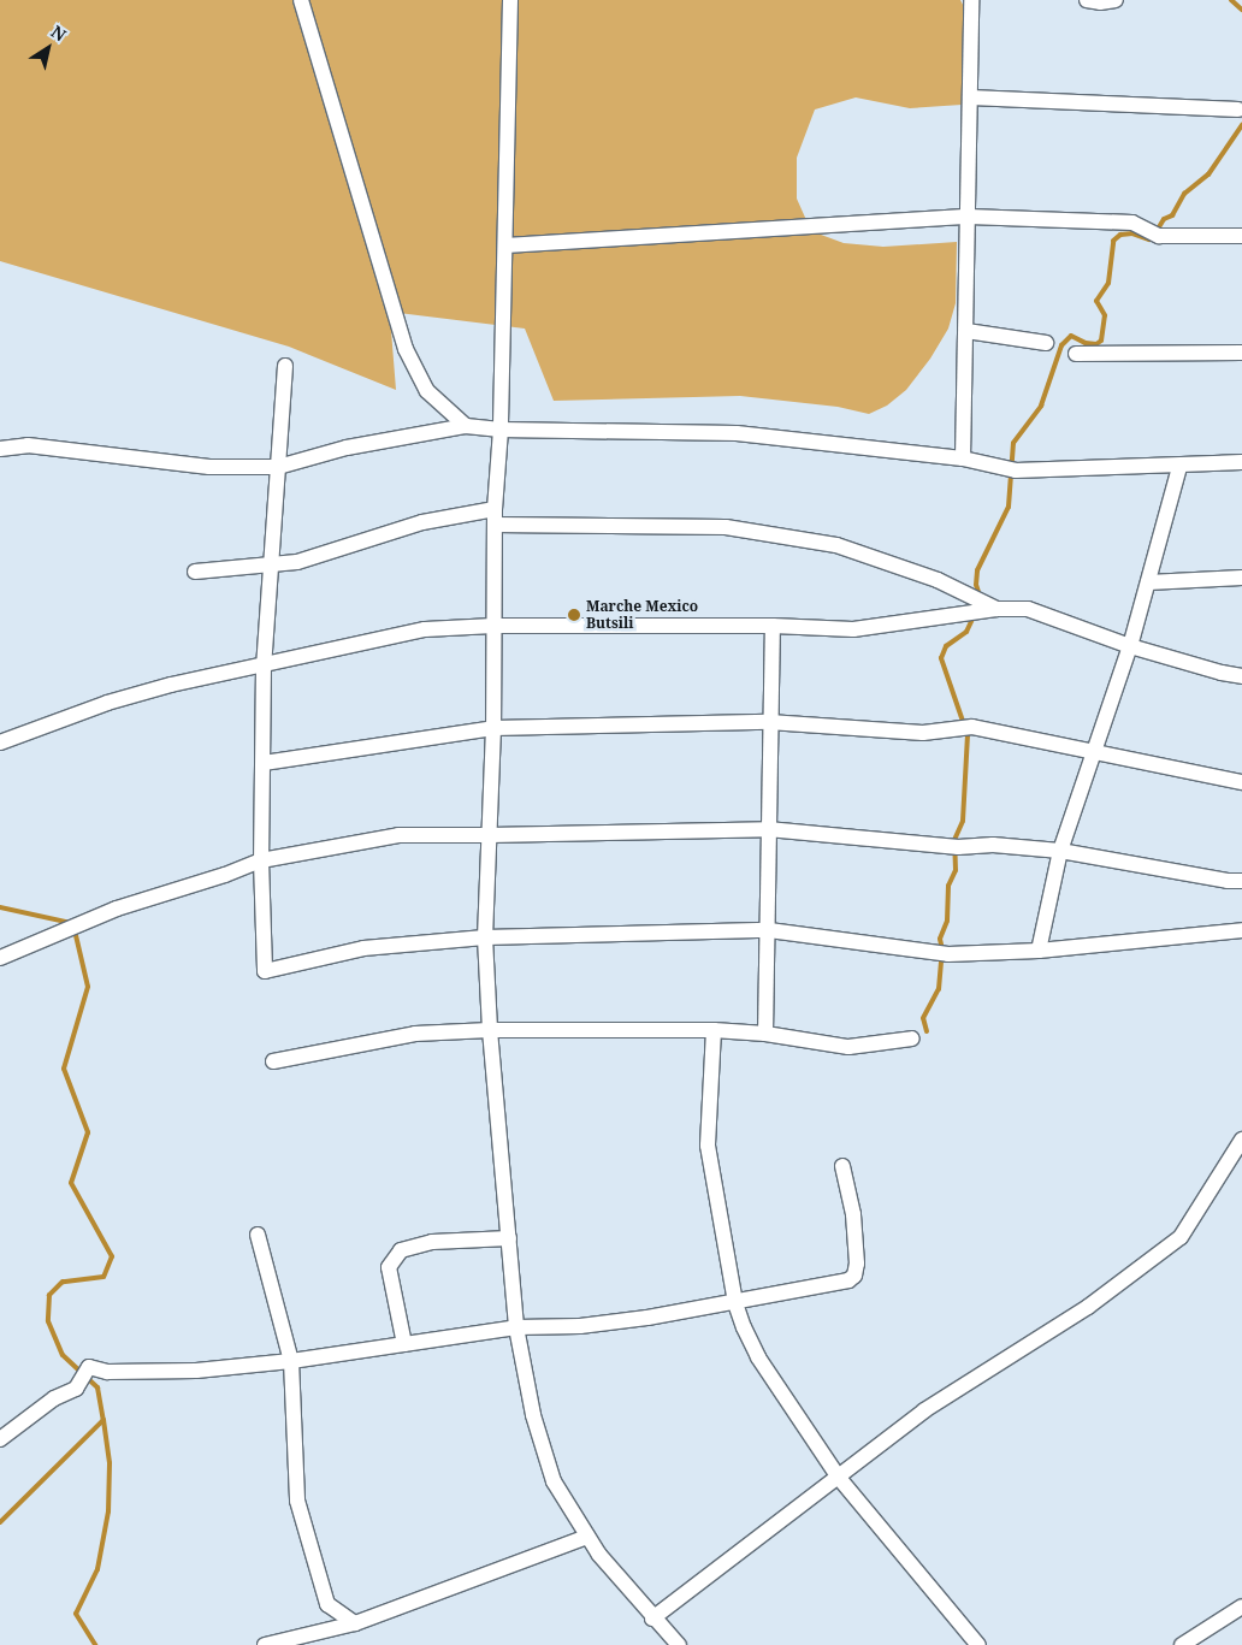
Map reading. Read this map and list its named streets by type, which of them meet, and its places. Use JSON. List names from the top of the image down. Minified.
{"places":["Marche Mexico Butsili"],"north":"top right"}
